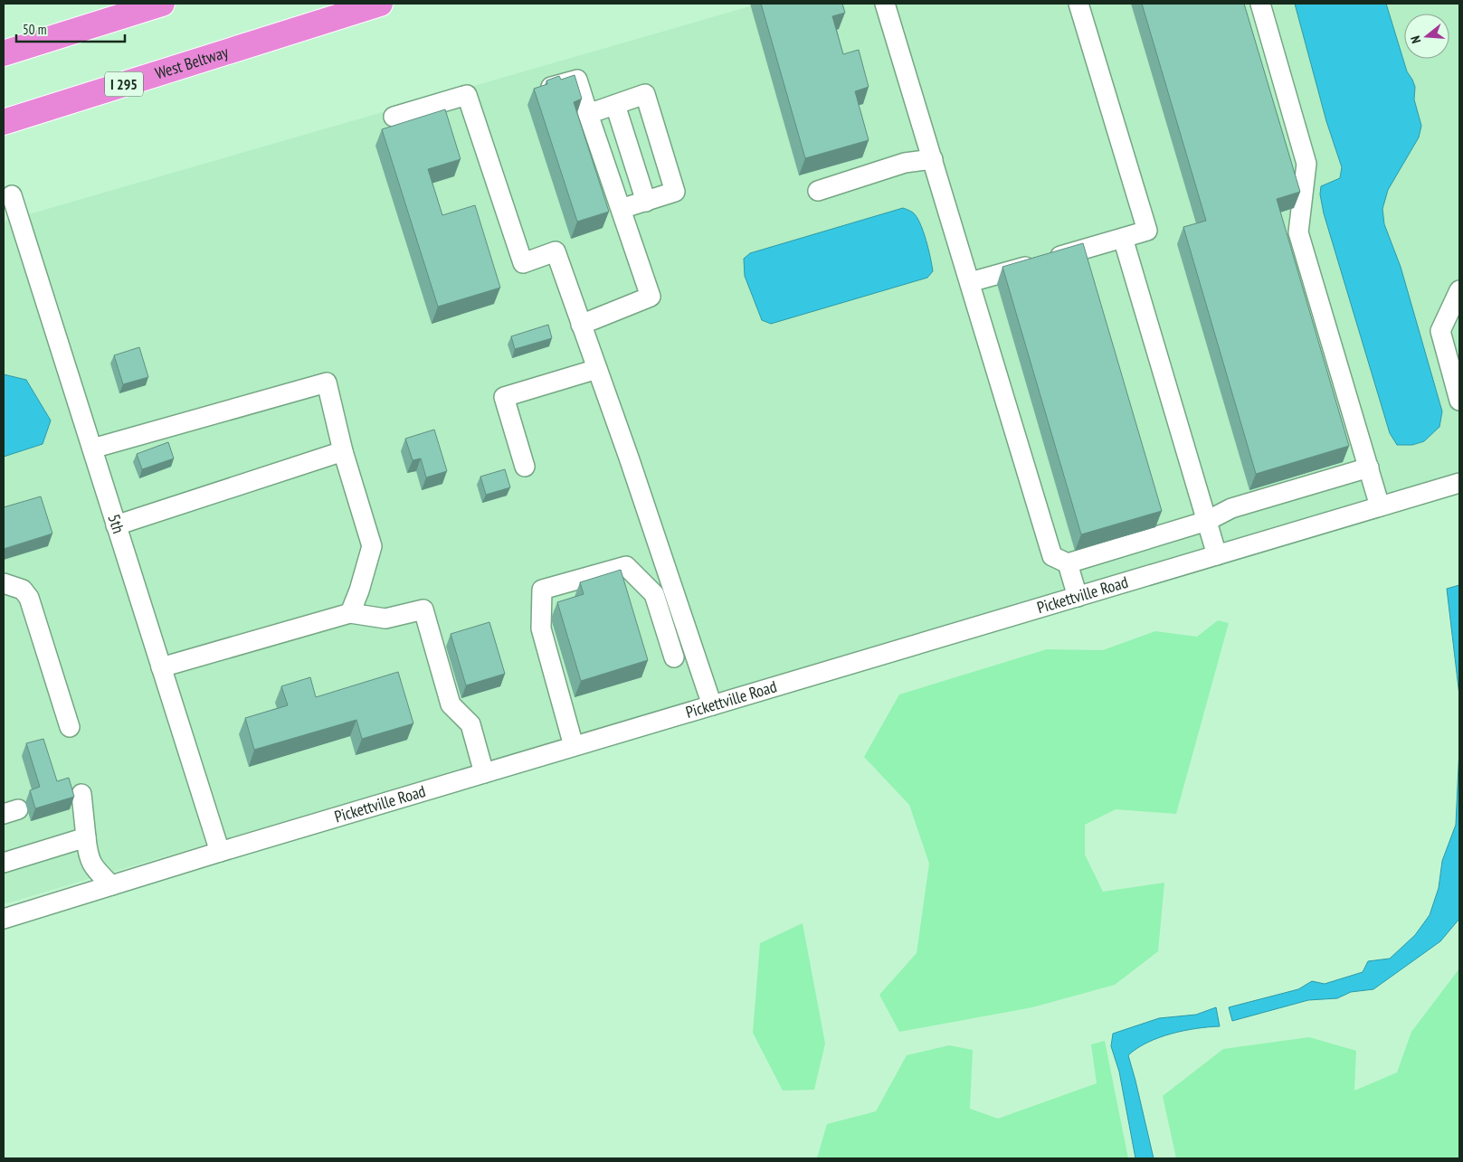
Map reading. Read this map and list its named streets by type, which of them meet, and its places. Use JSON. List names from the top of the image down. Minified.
{"streets":{"highway":["West Beltway","I 295"],"street":["5th","Pickettville Road"]},"crossings":[["5th","Pickettville Road"]],"scale_bar":"50 m","north":"left"}
